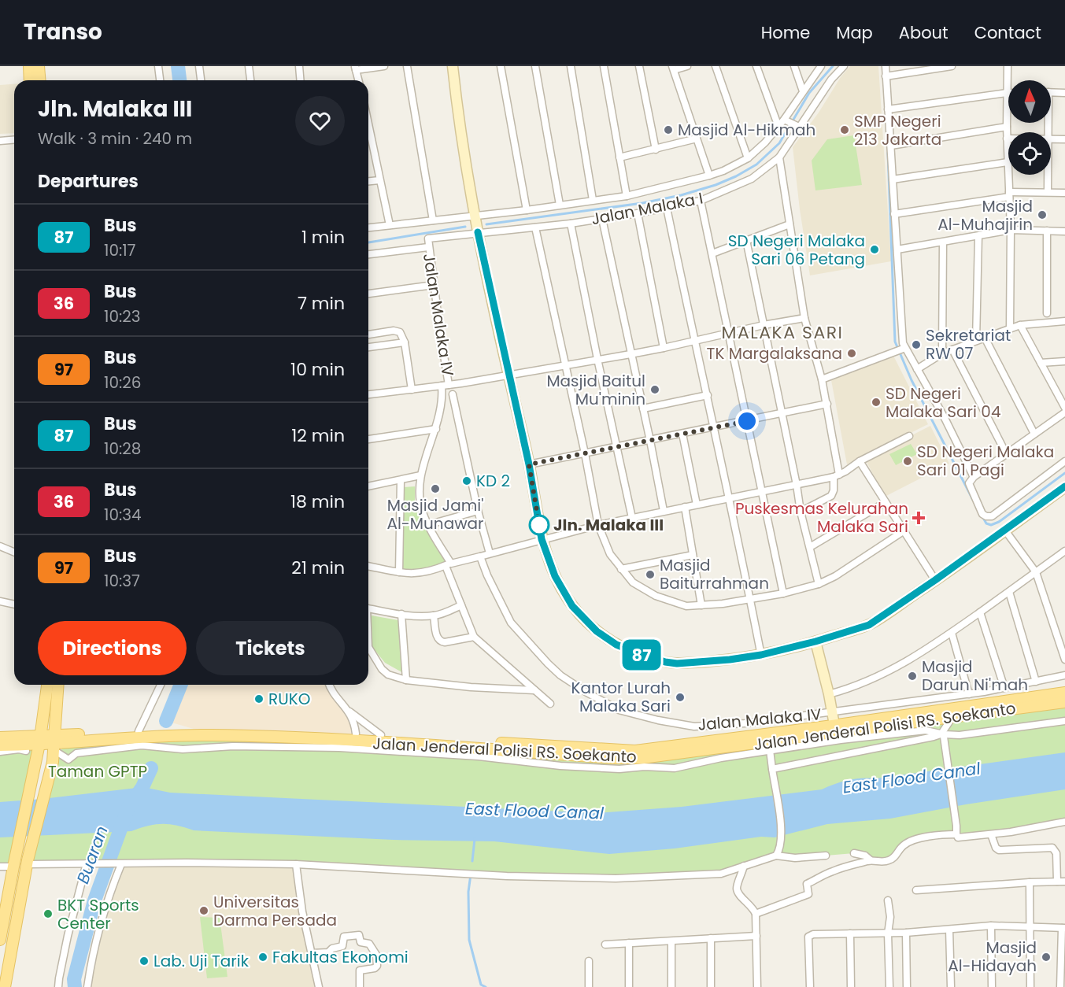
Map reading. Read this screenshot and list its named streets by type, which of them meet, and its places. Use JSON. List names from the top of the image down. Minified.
{"streets":{"main road":["Jalan Jenderal Polisi RS. Soekanto"],"street":["Jalan Malaka I","Jalan Malaka IV"]},"crossings":[["Jalan Malaka I","Jalan Malaka IV"],["Jalan Malaka IV","Jalan Jenderal Polisi RS. Soekanto"]],"districts":["MALAKA SARI"],"water":["East Flood Canal","Buaran"],"parks":["Taman GPTP"],"places":{"other":["Masjid Al-Hikmah","SMP Negeri 213 Jakarta","Masjid Al-Muhajirin","SD Negeri Malaka Sari 06 Petang","Sekretariat RW 07","TK Margalaksana","Masjid Baitul Mu'minin","SD Negeri Malaka Sari 04","SD Negeri Malaka Sari 01 Pagi","KD 2","Masjid Jami' Al-Munawar","Jln. Malaka III","Masjid Baiturrahman","Masjid Darun Ni'mah","Kantor Lurah Malaka Sari","RUKO","Universitas Darma Persada","BKT Sports Center","Fakultas Ekonomi","Masjid Al-Hidayah","Lab. Uji Tarik"],"health":["Puskesmas Kelurahan Malaka Sari"]},"lines":["bus line 87"],"north":"top","page":{"header":"Transo","nav":["Home","Map","About","Contact"],"on_map":"87","heading":[["Jln. Malaka III","Walk · 3 min · 240 m"],"Departures"],"list":[{"mark":"87","name":"Bus","note":"10:17","value":"1 min"},{"mark":"36","name":"Bus","note":"10:23","value":"7 min"},{"mark":"97","name":"Bus","note":"10:26","value":"10 min"},{"mark":"87","name":"Bus","note":"10:28","value":"12 min"},{"mark":"36","name":"Bus","note":"10:34","value":"18 min"},{"mark":"97","name":"Bus","note":"10:37","value":"21 min"}],"buttons":["Directions","Tickets"]}}
